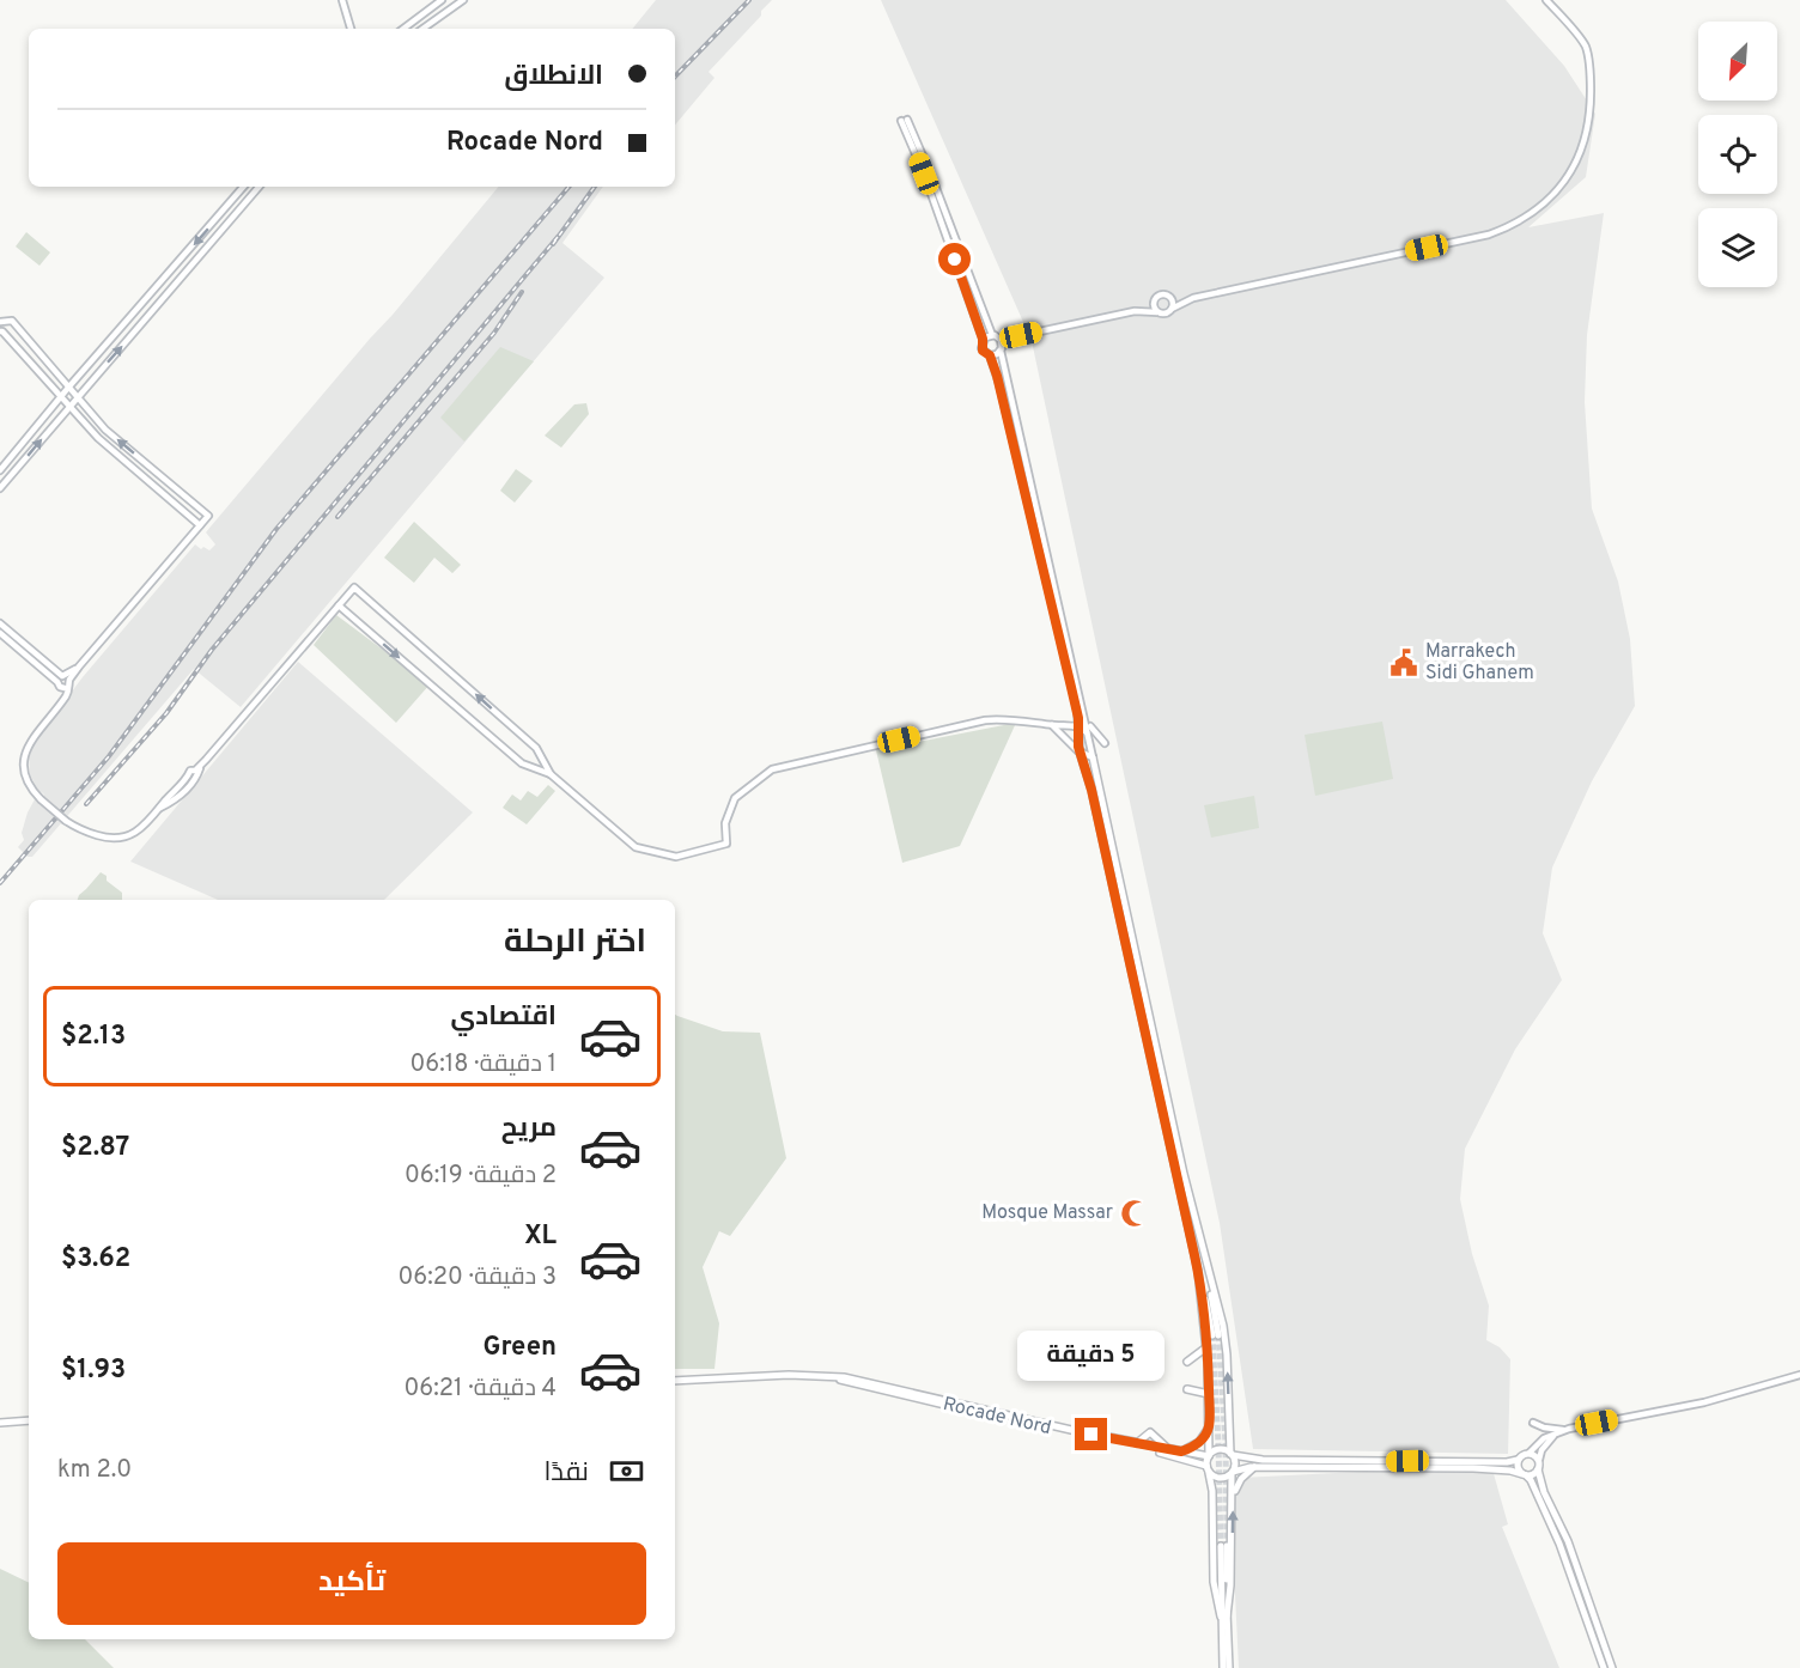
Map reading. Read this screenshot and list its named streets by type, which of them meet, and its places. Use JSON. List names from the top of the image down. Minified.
{"streets":{"highway":["Rocade Nord"]},"places":{"public building":["Marrakech Sidi Ghanem"],"mosque":["Mosque Massar"]},"north":"bottom left","page":{"banner":["الانطلاق","Rocade Nord"],"heading":"اختر الرحلة","list":[{"name":"اقتصادي","note":"1 دقيقة · 06:18","value":"$2.13"},{"name":"مريح","note":"2 دقيقة · 06:19","value":"$2.87"},{"name":"XL","note":"3 دقيقة · 06:20","value":"$3.62"},{"name":"Green","note":"4 دقيقة · 06:21","value":"$1.93"}],"bubble":"5 دقيقة","pay":["نقدًا","2.0 km"],"buttons":"تأكيد"}}
